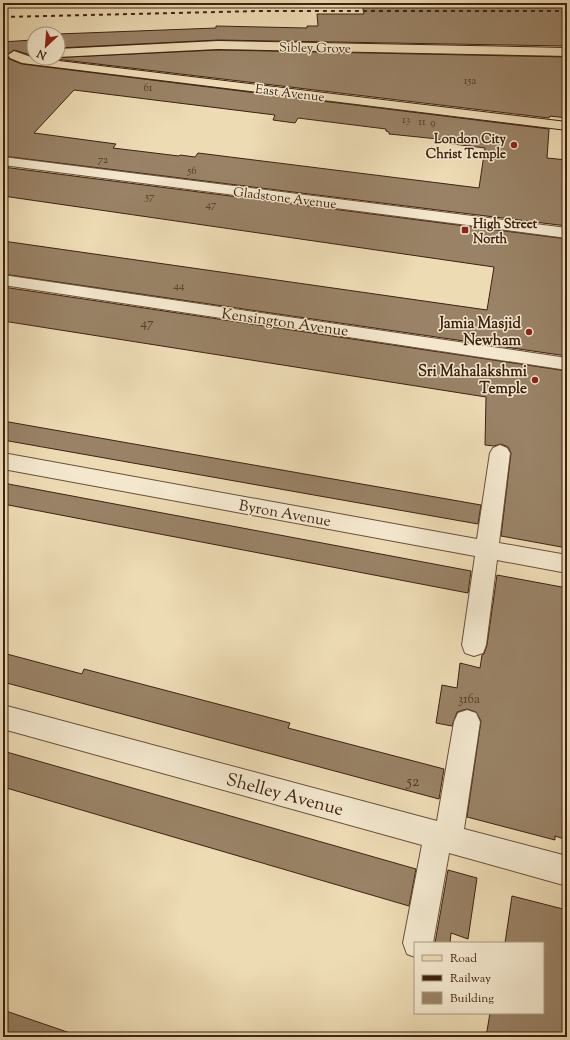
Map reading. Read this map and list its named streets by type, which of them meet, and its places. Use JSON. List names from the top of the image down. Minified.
{"streets":{"main road":["Sibley Grove","East Avenue"],"street":["Gladstone Avenue","Kensington Avenue","Byron Avenue","Shelley Avenue"]},"places":{"other":["London City Christ Temple","Jamia Masjid Newham","Sri Mahalakshmi Temple"],"transit":["High Street North"]},"house_numbers":["15a","61","13","11","9","72","56","57","47","44","47","316a","52"],"legend":["Road","Railway","Building"],"north":"bottom left"}
